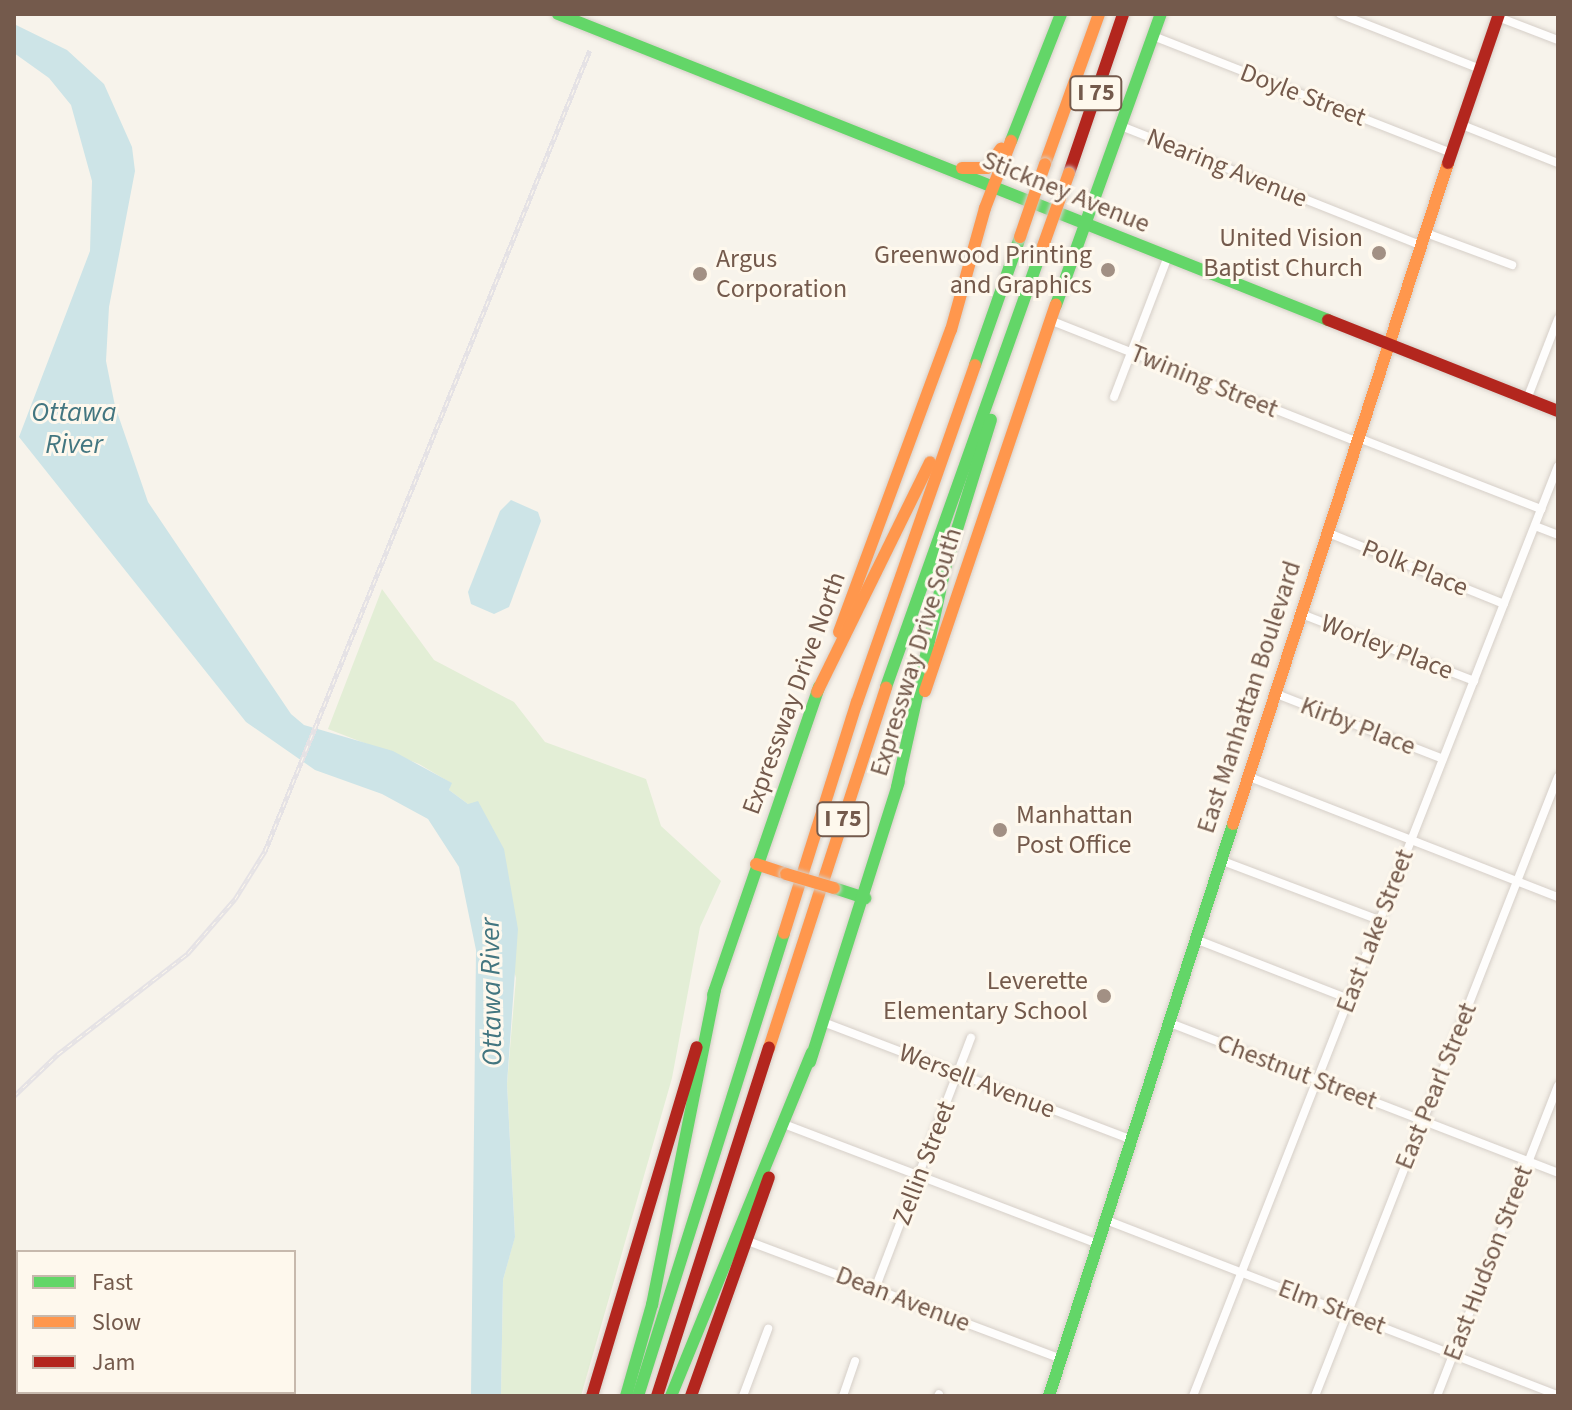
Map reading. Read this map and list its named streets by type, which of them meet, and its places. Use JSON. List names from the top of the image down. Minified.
{"streets":{"main road":["I 75","Stickney Avenue","Expressway Drive South","Expressway Drive North","East Manhattan Boulevard"],"street":["Doyle Street","Nearing Avenue","Twining Street","Polk Place","Worley Place","Kirby Place","East Lake Street","Chestnut Street","Wersell Avenue","East Pearl Street","Zellin Street","East Hudson Street","Dean Avenue","Elm Street"]},"crossings":[["Doyle Street","Expressway Drive South"],["Doyle Street","East Manhattan Boulevard"],["Nearing Avenue","Expressway Drive South"],["Nearing Avenue","East Manhattan Boulevard"],["Stickney Avenue","Expressway Drive South"],["Stickney Avenue","Expressway Drive North"],["Stickney Avenue","East Manhattan Boulevard"],["Twining Street","Expressway Drive South"],["Twining Street","East Manhattan Boulevard"],["Twining Street","East Lake Street"],["Polk Place","East Manhattan Boulevard"],["Polk Place","East Lake Street"],["Worley Place","East Manhattan Boulevard"],["Worley Place","East Lake Street"],["Expressway Drive South","Wersell Avenue"],["Expressway Drive South","Dean Avenue"],["East Manhattan Boulevard","Kirby Place"],["East Manhattan Boulevard","Chestnut Street"],["East Manhattan Boulevard","Wersell Avenue"],["East Manhattan Boulevard","Dean Avenue"],["East Manhattan Boulevard","Elm Street"],["Kirby Place","East Lake Street"],["East Lake Street","Chestnut Street"],["East Lake Street","Elm Street"],["Chestnut Street","East Pearl Street"],["Chestnut Street","East Hudson Street"],["Wersell Avenue","Zellin Street"],["East Pearl Street","Elm Street"],["Zellin Street","Dean Avenue"],["East Hudson Street","Elm Street"]],"water":["Ottawa River"],"places":["United Vision Baptist Church","Greenwood Printing and Graphics","Argus Corporation","Manhattan Post Office","Leverette Elementary School"],"legend":["Fast","Slow","Jam"]}
